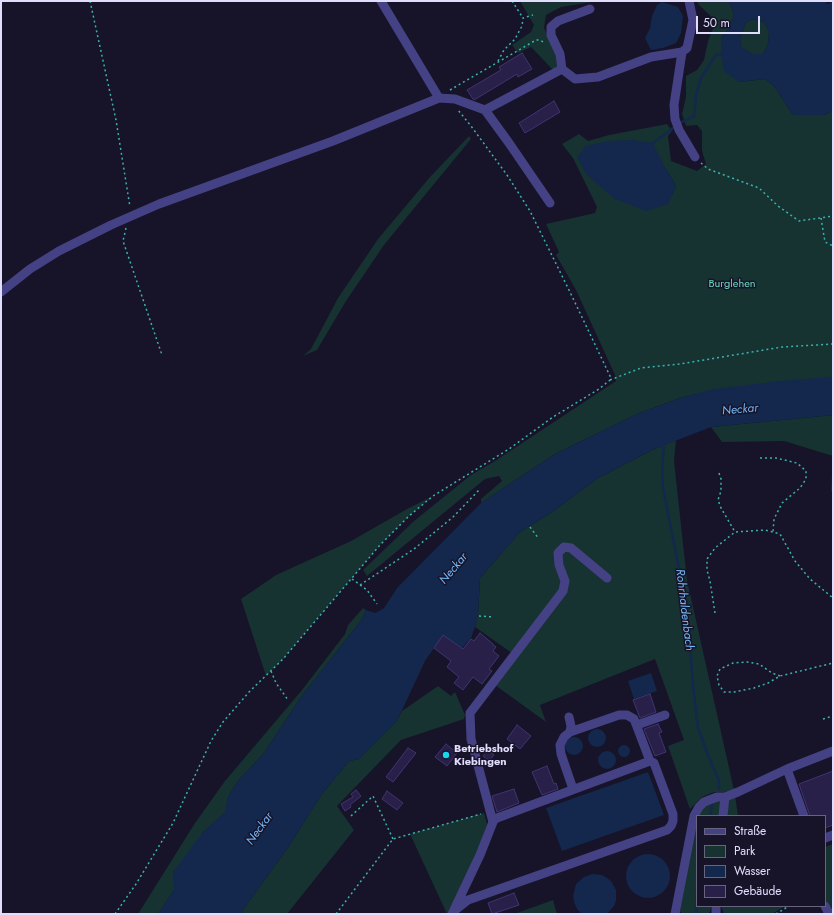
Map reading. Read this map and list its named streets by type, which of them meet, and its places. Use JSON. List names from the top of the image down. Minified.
{"water":["Neckar","Rohrhaldenbach"],"parks":["Burglehen"],"places":["Betriebshof Kiebingen"],"legend":["Straße","Park","Wasser","Gebäude"],"scale_bar":"50 m"}
